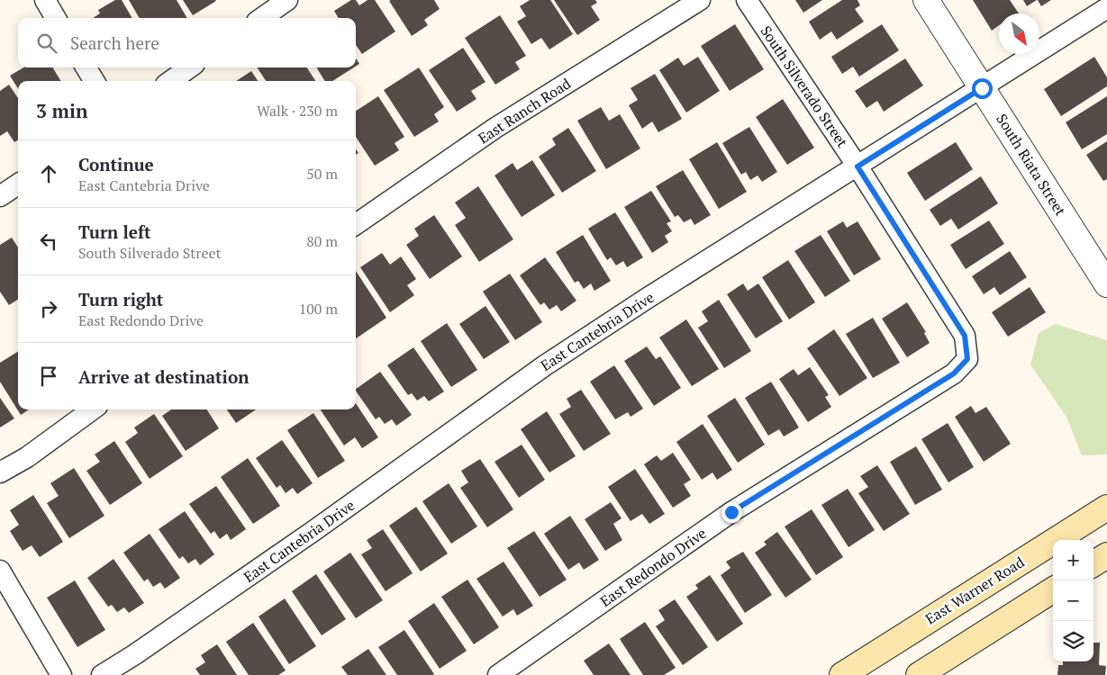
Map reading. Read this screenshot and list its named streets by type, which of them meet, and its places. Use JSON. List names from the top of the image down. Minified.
{"streets":{"main road":["East Warner Road"],"street":["South Silverado Street","East Ranch Road","South Riata Street","East Cantebria Drive","East Redondo Drive"]},"crossings":[["South Silverado Street","East Cantebria Drive"],["South Silverado Street","East Redondo Drive"],["South Riata Street","East Cantebria Drive"]],"north":"bottom right","page":{"search":"Search here","heading":["3 min","Walk · 230 m"],"list":[["Continue","East Cantebria Drive","50 m"],["Turn left","South Silverado Street","80 m"],["Turn right","East Redondo Drive","100 m"],"Arrive at destination"],"map_buttons":["+","−"]}}
